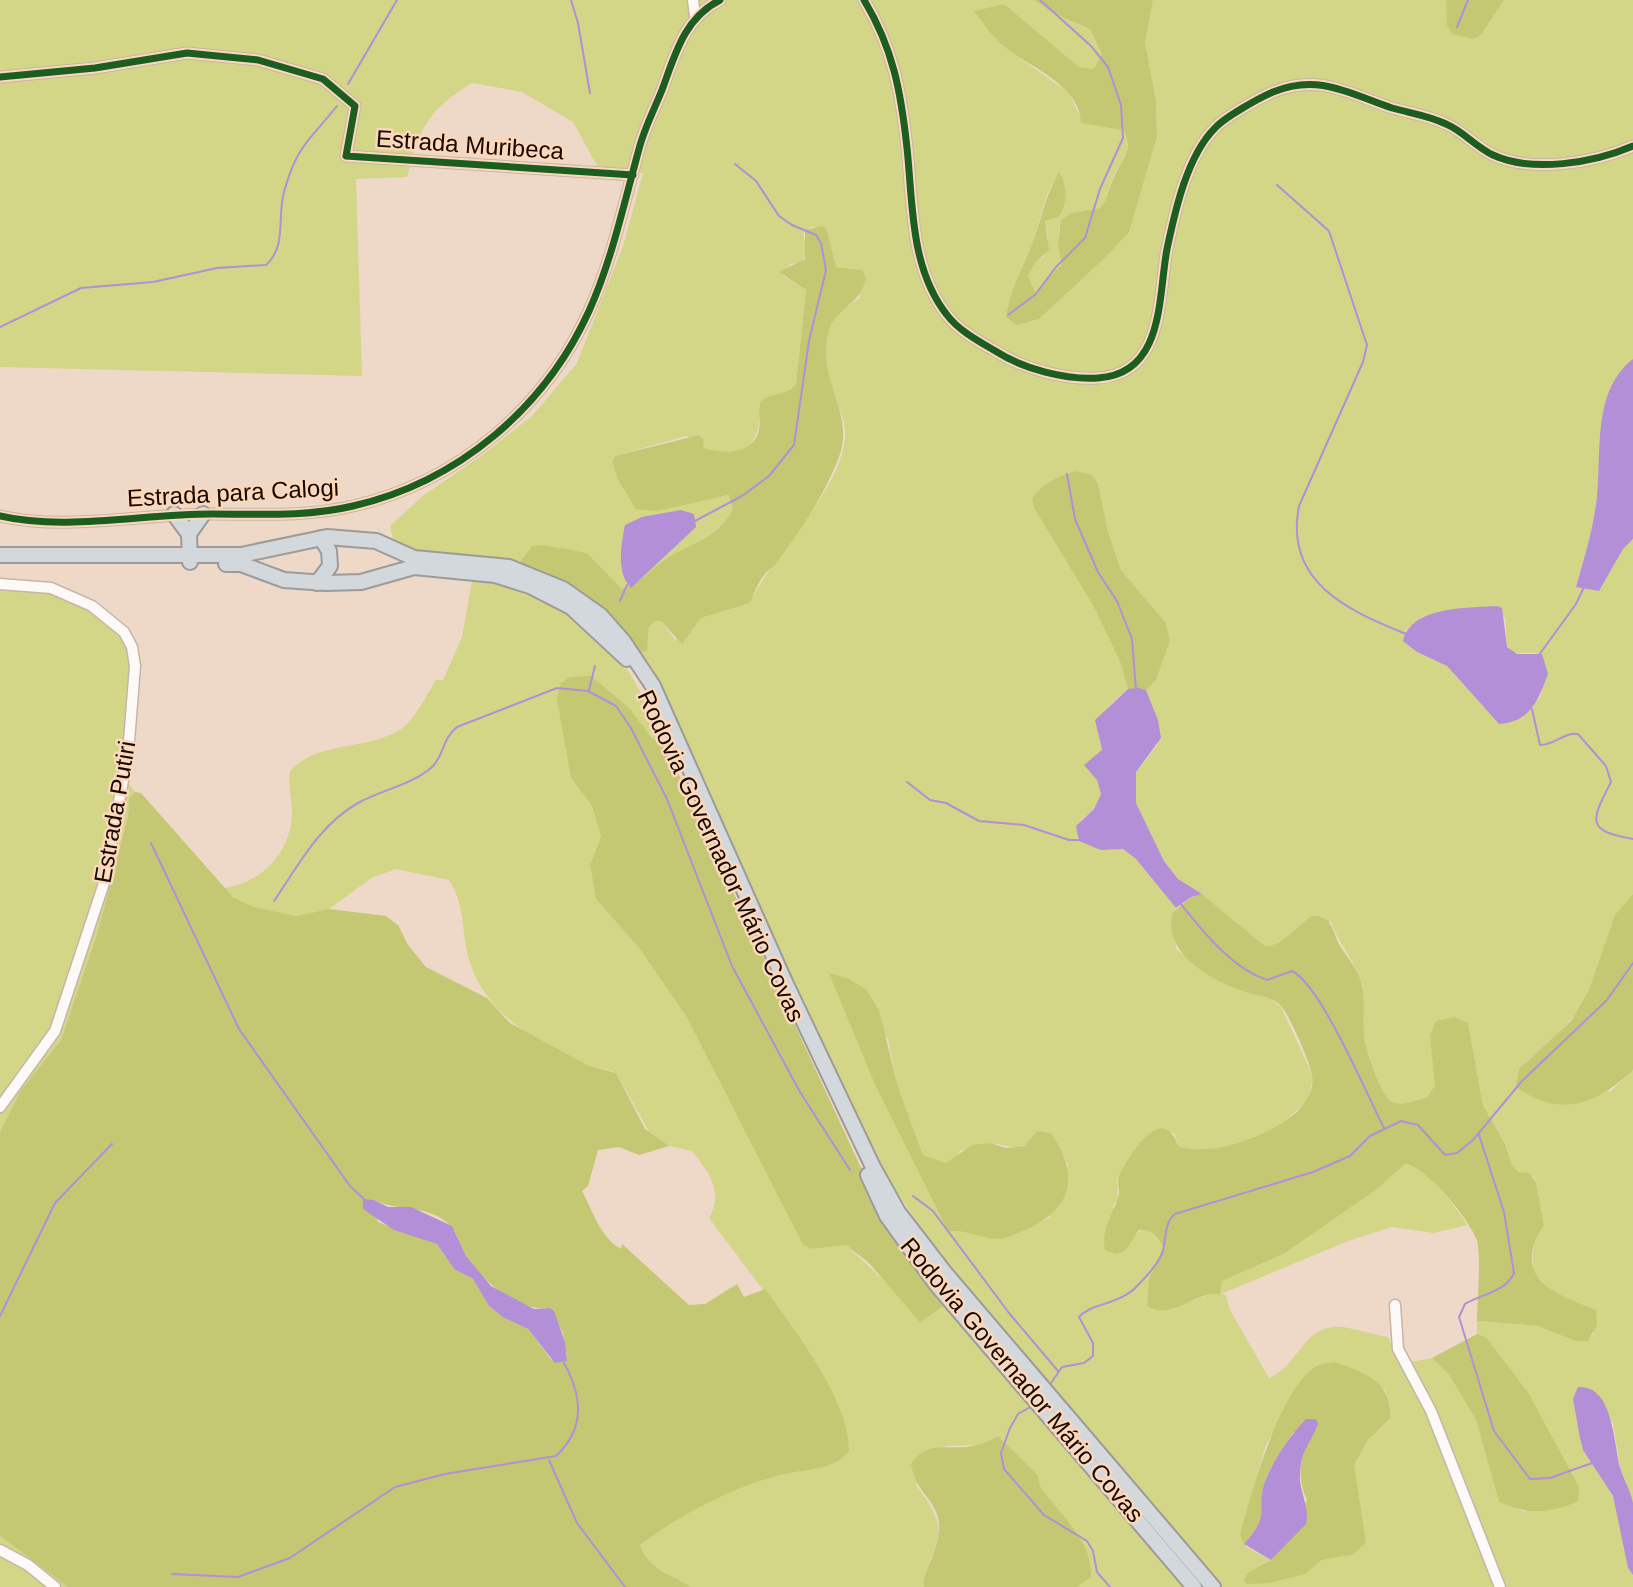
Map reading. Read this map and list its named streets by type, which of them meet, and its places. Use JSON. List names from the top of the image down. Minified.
{"streets":{"highway":["Rodovia Governador Mário Covas"],"street":["Estrada Muribeca","Estrada para Calogi","Estrada Putiri"]},"crossings":[["Estrada Muribeca","Estrada para Calogi"]]}
